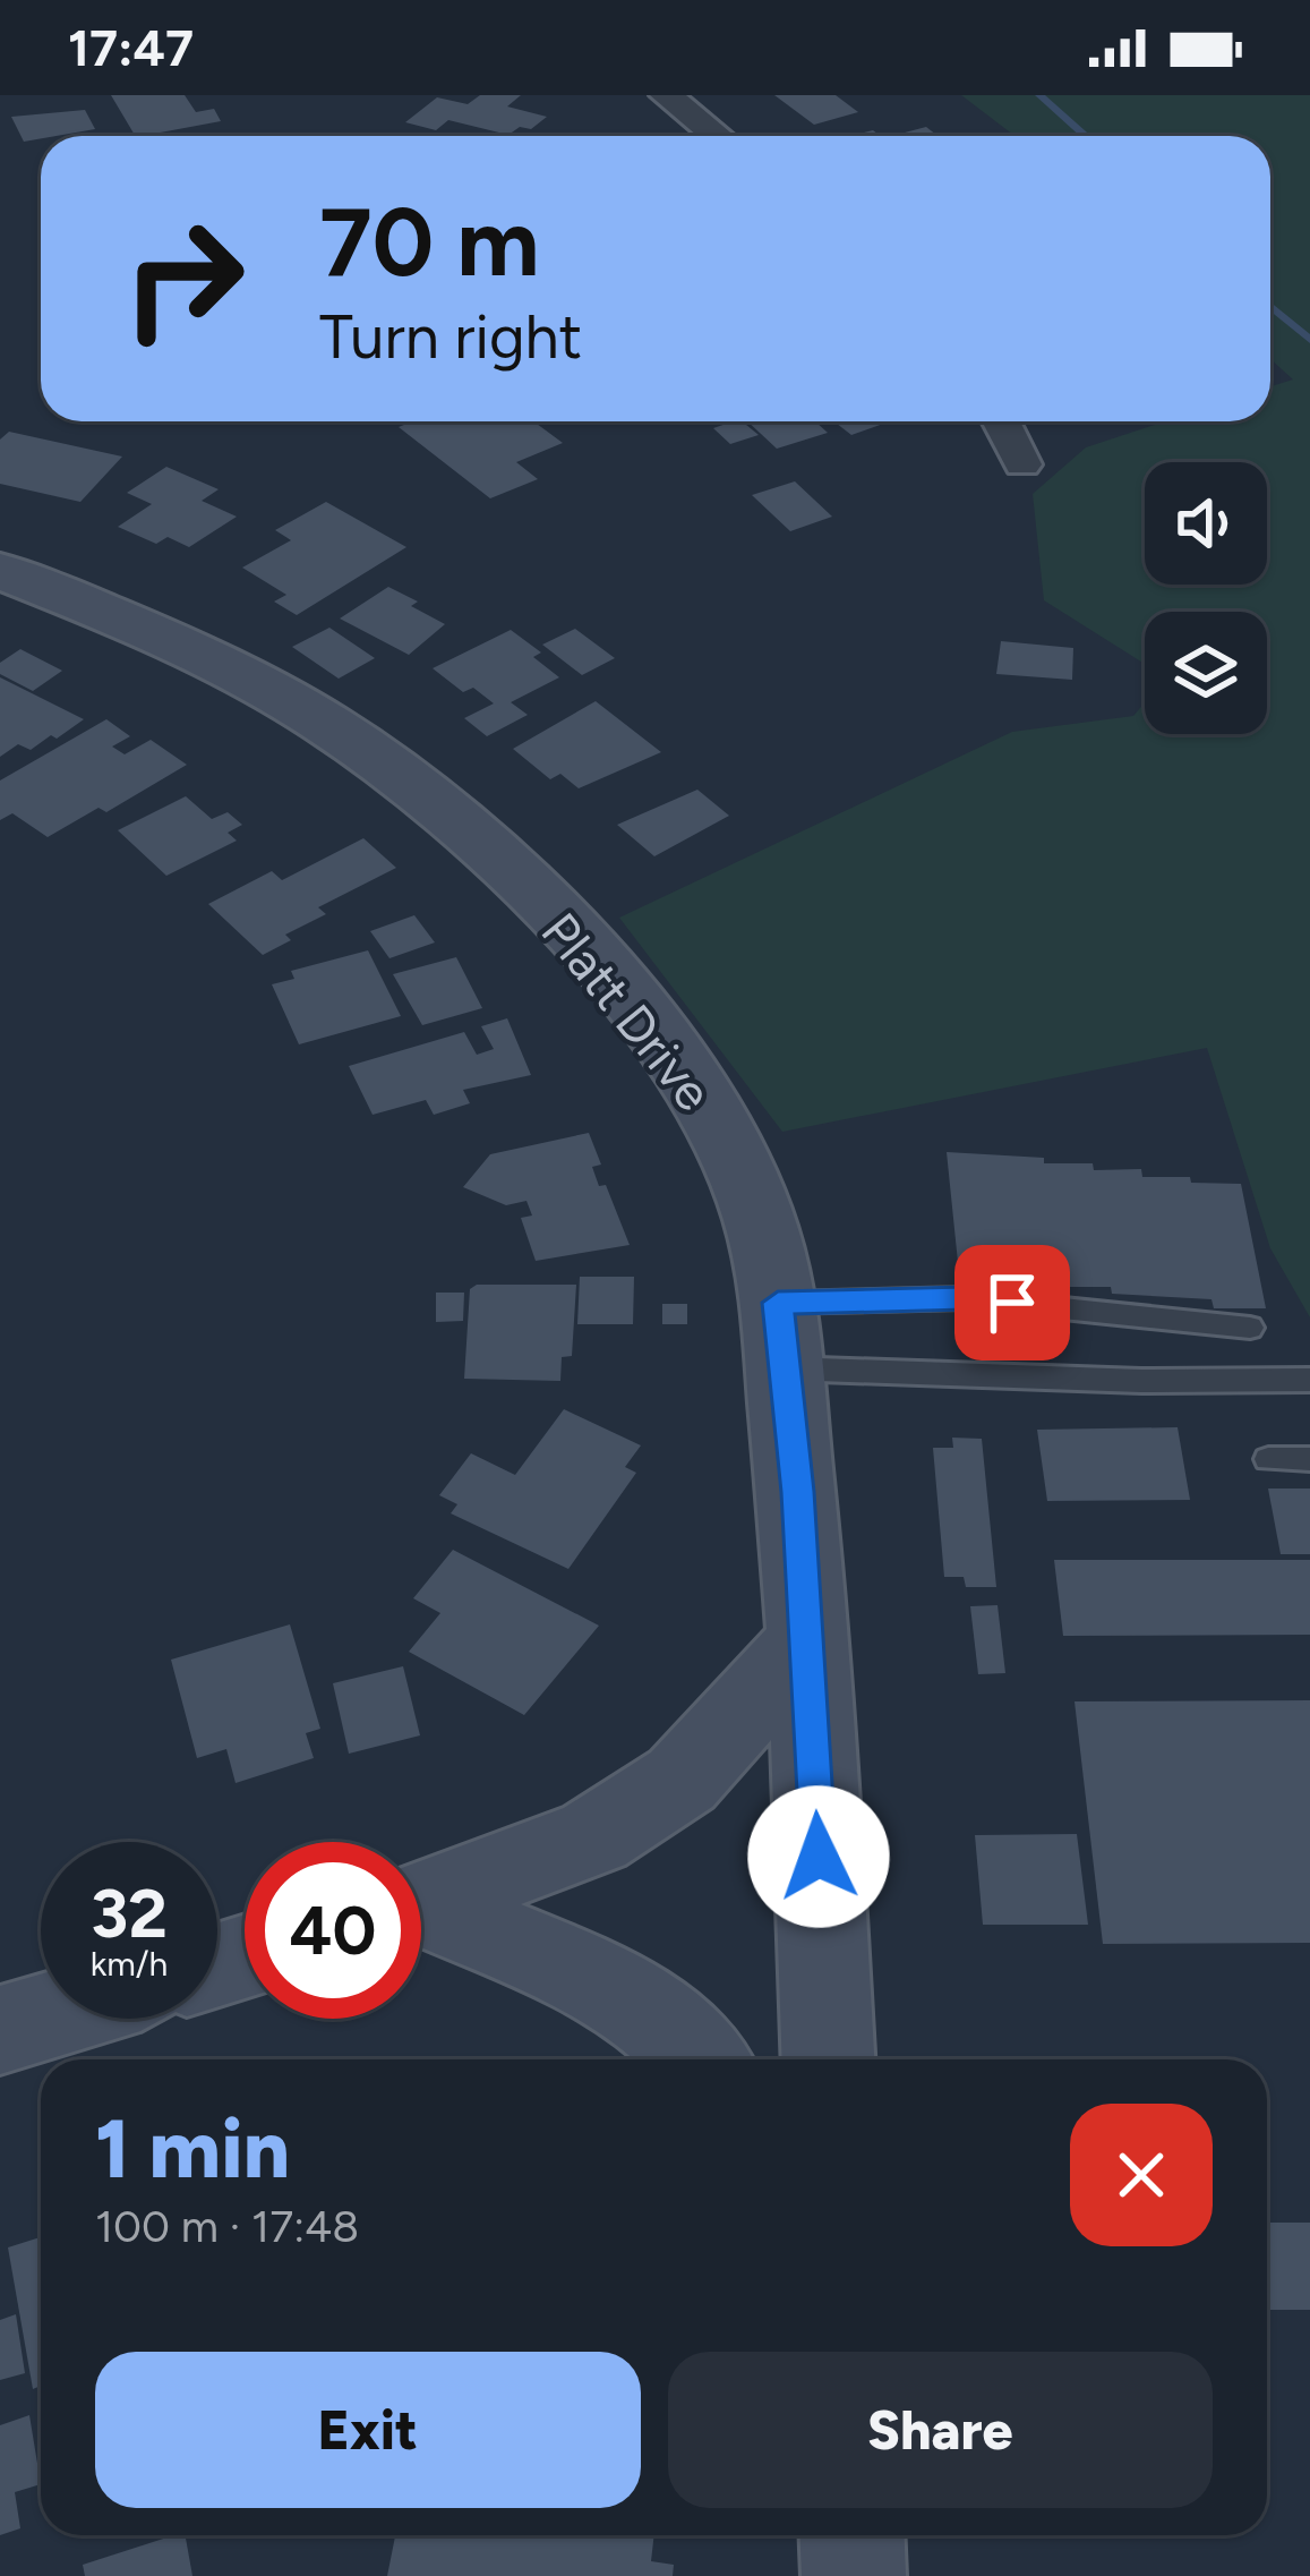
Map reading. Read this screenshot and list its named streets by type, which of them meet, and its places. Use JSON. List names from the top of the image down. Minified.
{"streets":{"street":["Platt Drive"]},"page":{"status":"17:47","turn":["70 m","Turn right"],"speed":"32 km/h","limit":"40","heading":["1 min","100 m · 17:48"],"buttons":["Exit","Share"]}}
